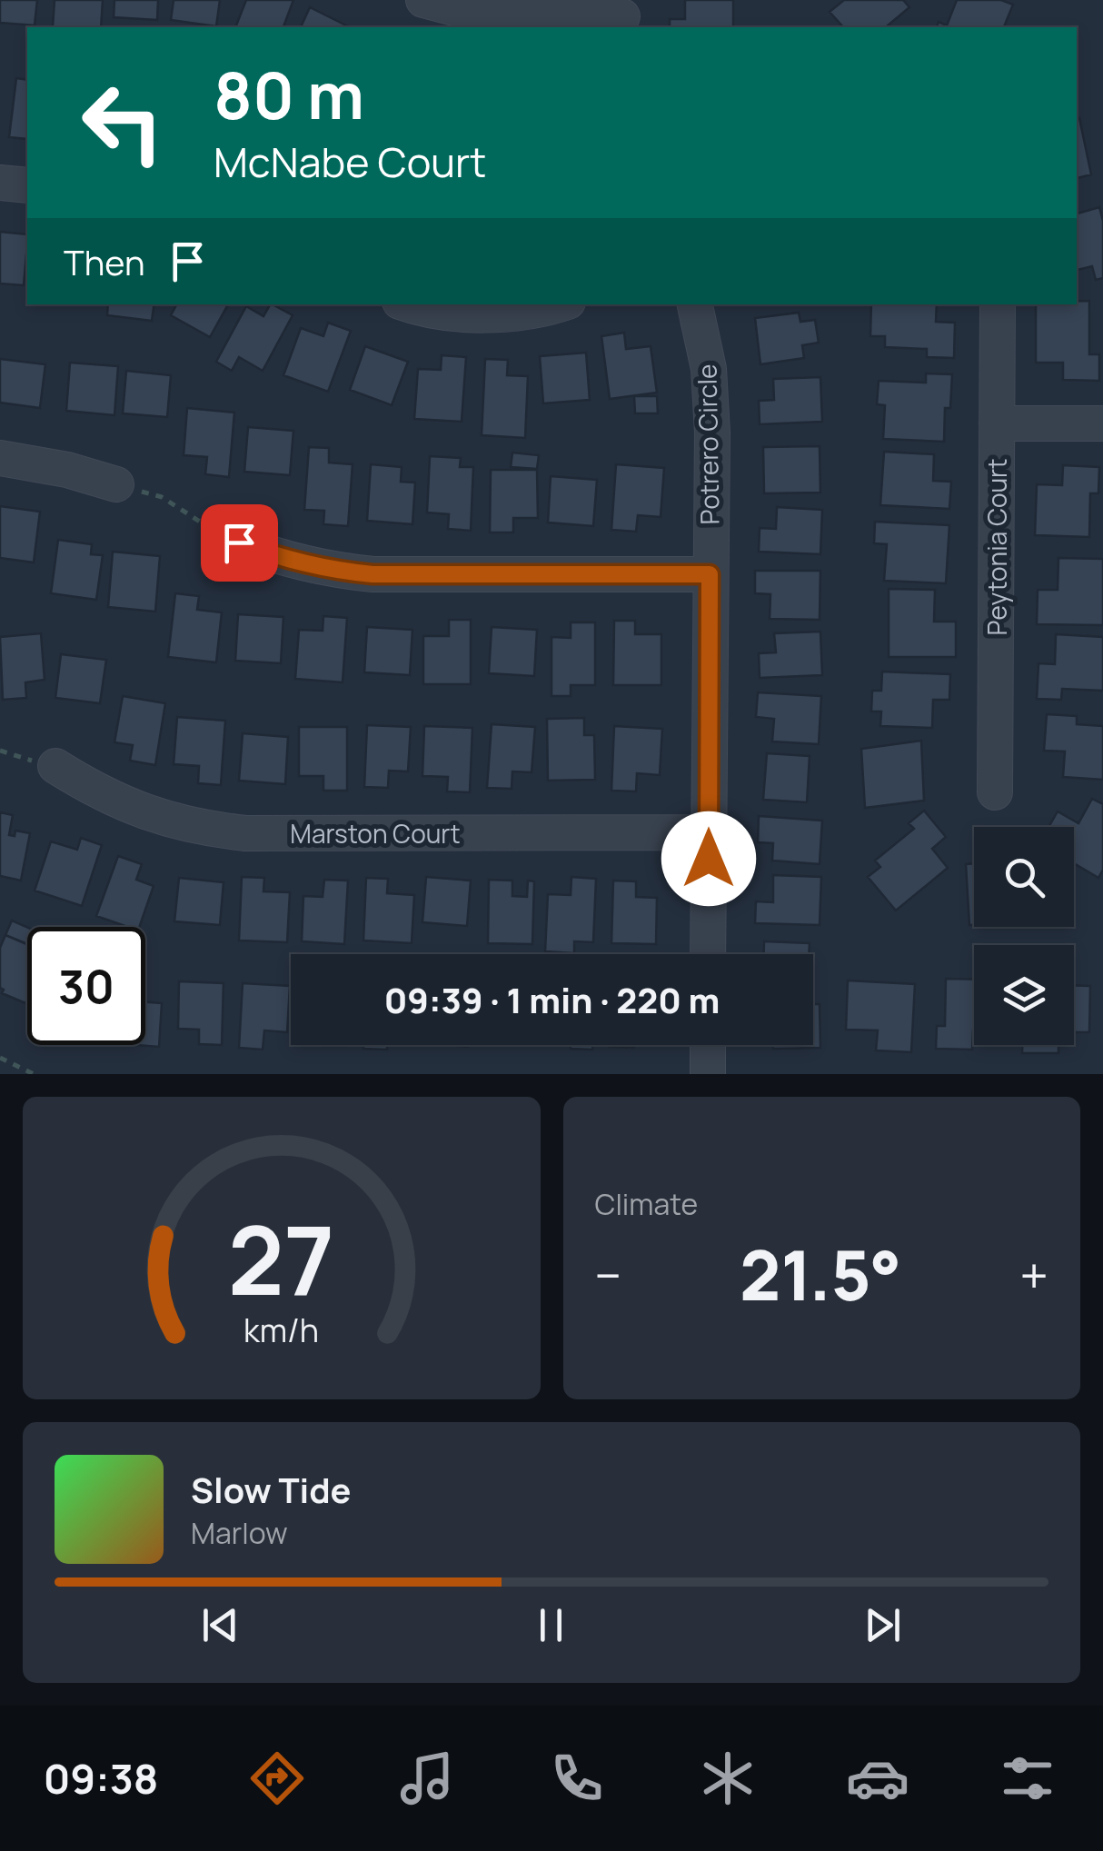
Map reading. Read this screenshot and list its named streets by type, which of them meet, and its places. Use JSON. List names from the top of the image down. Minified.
{"streets":{"street":["Potrero Circle","Peytonia Court","Marston Court"]},"crossings":[["Potrero Circle","Marston Court"]],"page":{"turn":["80 m","McNabe Court"],"then":"Then","limit":"30","trip":"09:39 · 1 min · 220 m","tile":"Climate","heat":["−","21.5°","+"],"song":["Slow Tide","Marlow"],"tabs":"09:38","gauge":["27","km/h"]}}
